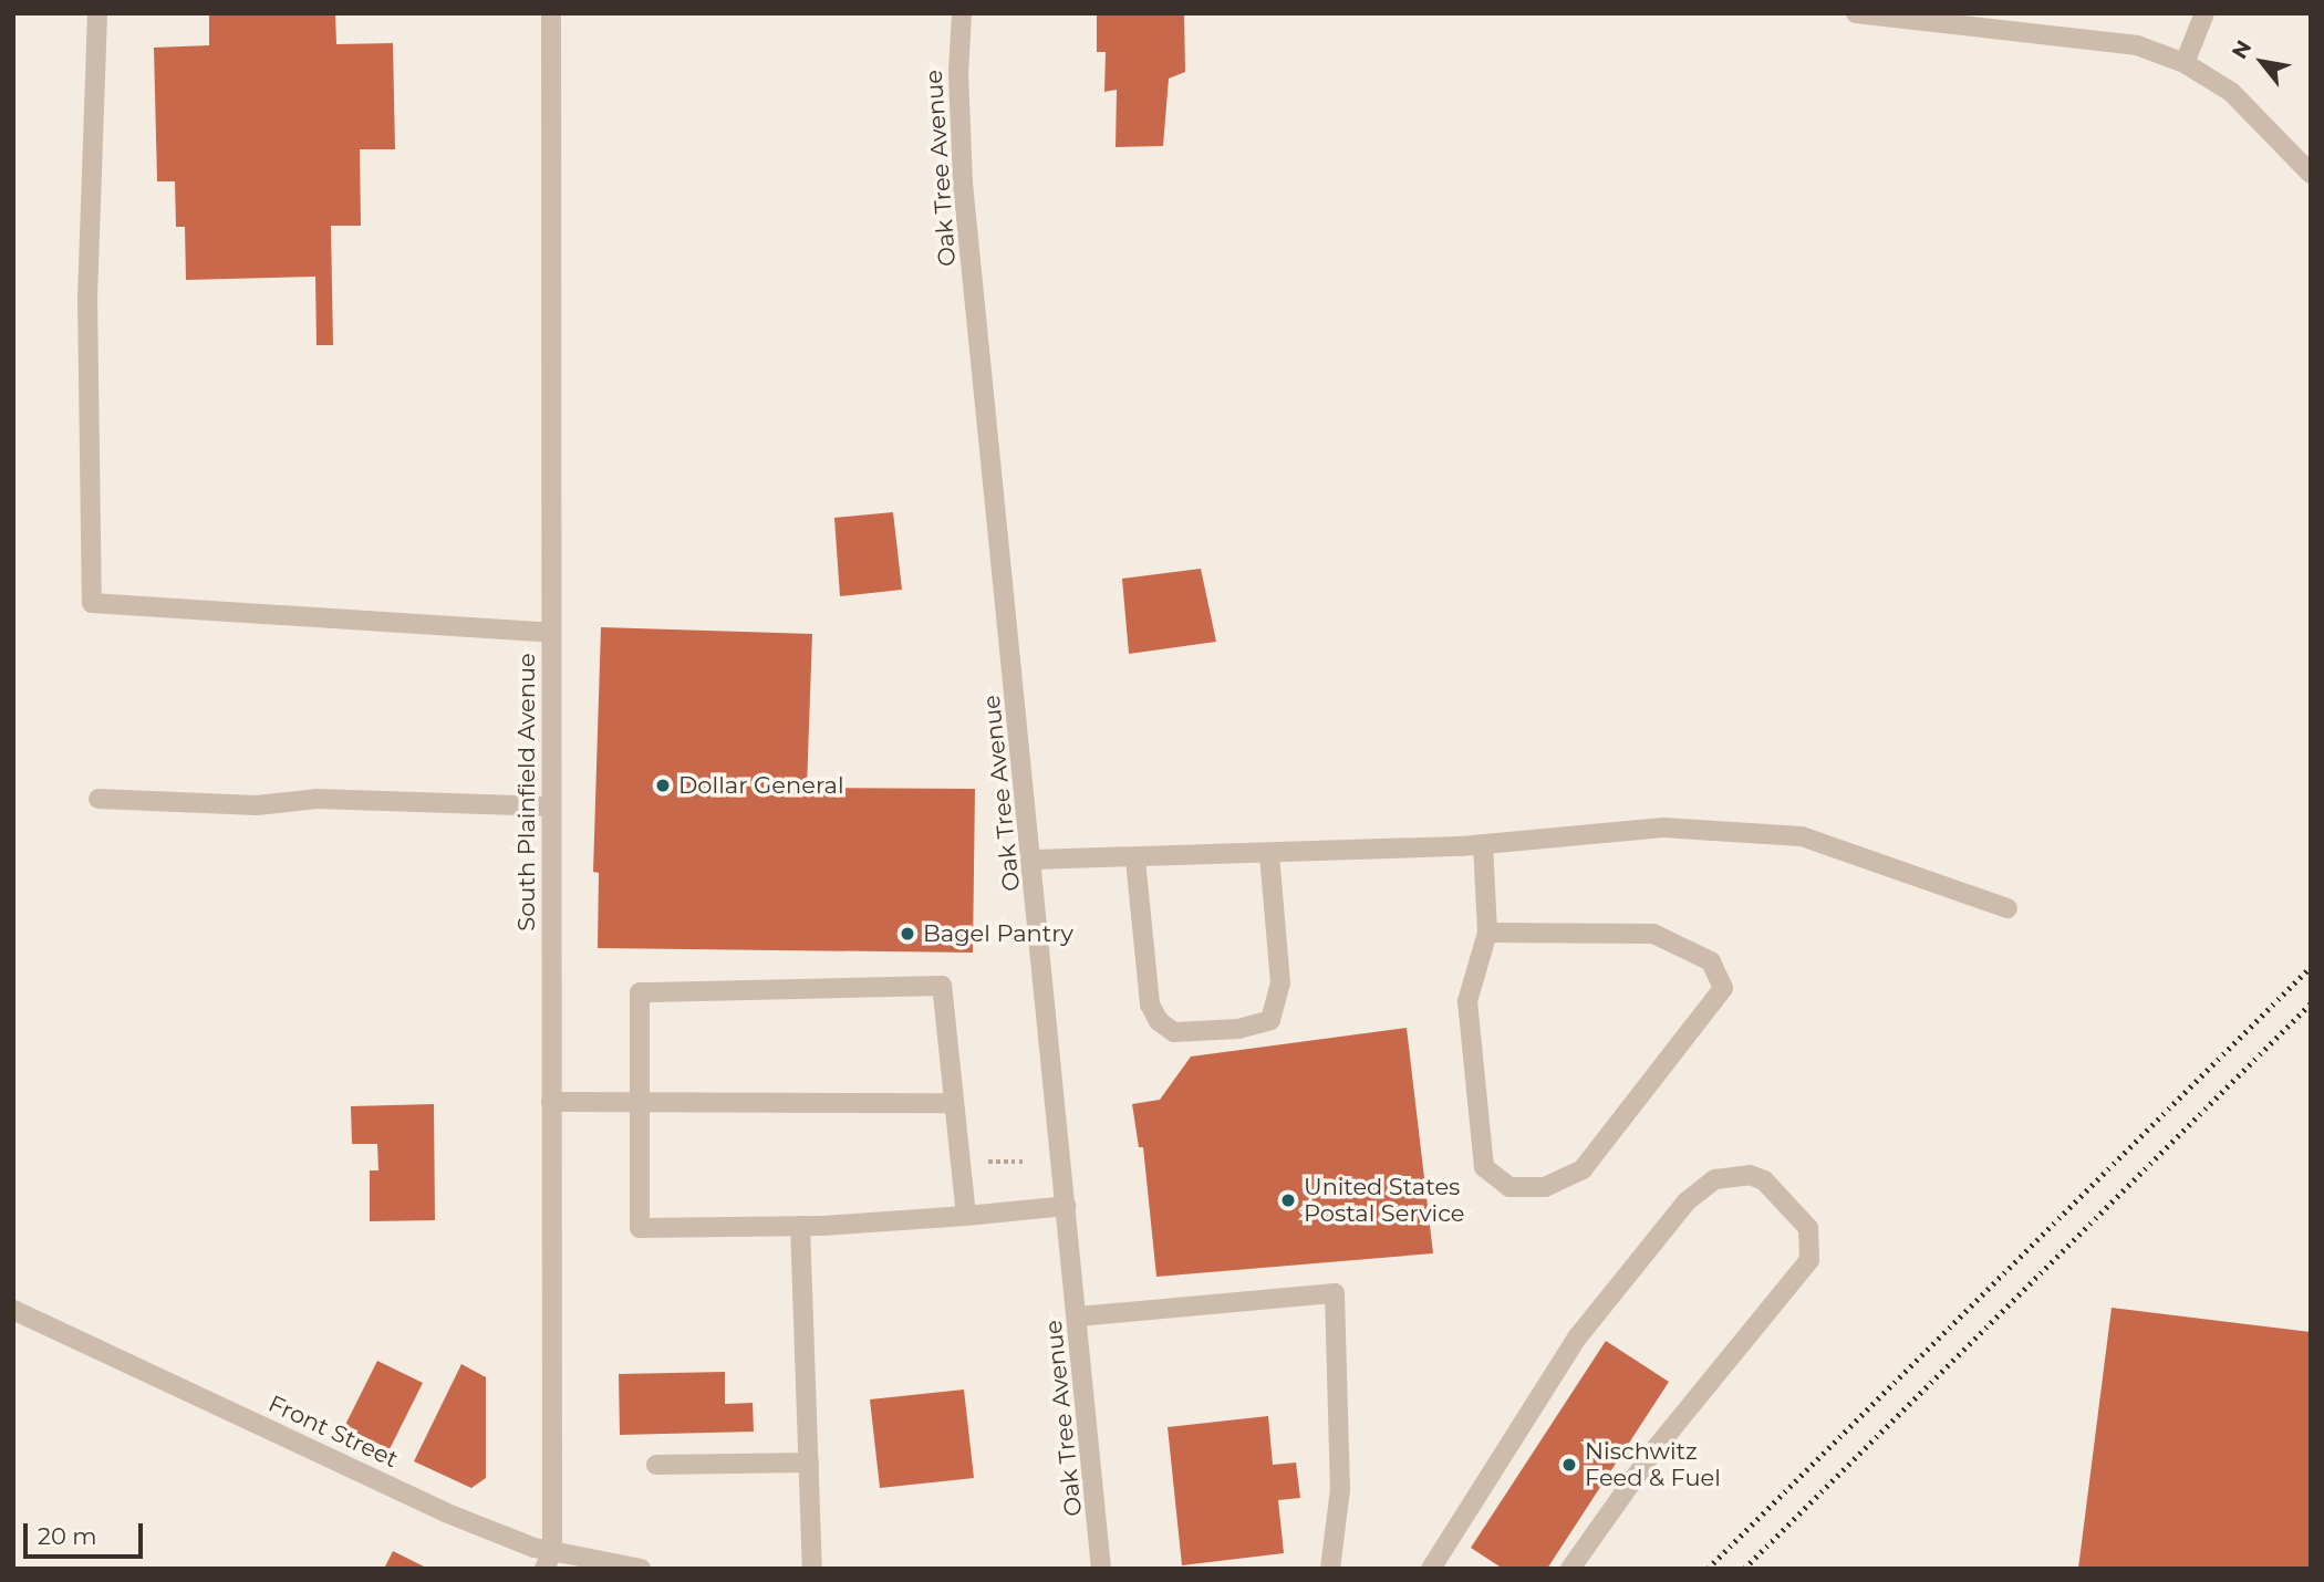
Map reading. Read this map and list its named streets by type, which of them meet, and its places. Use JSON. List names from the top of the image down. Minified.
{"streets":{"street":["Oak Tree Avenue","South Plainfield Avenue","Front Street"]},"crossings":[["South Plainfield Avenue","Front Street"]],"places":["Dollar General","Bagel Pantry","United States Postal Service","Nischwitz Feed & Fuel"],"scale_bar":"20 m","north":"top left"}
